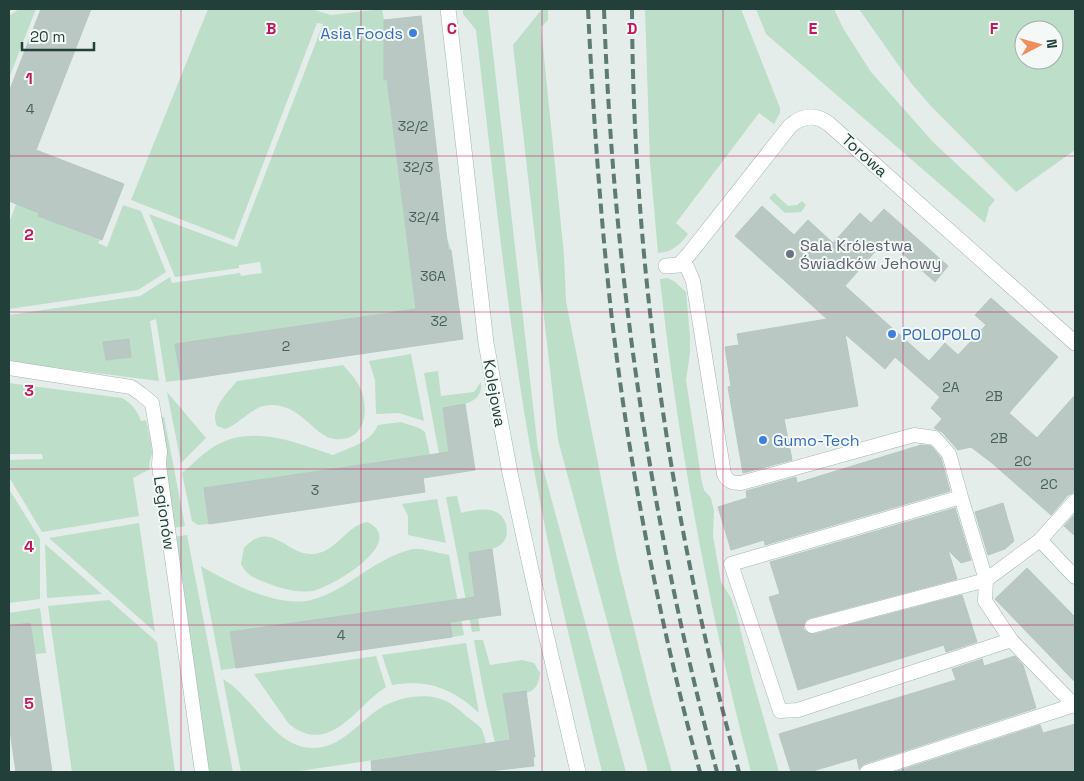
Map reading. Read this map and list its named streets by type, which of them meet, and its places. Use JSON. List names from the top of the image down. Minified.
{"streets":{"street":["Torowa","Kolejowa"],"lane":["Legionów"]},"places":["Asia Foods","Sala Królestwa Świadków Jehowy","POLOPOLO","Gumo-Tech"],"house_numbers":["4","32/2","32/3","32/4","36A","32","2","2A","2B","2B","2C","2C","3","4"],"scale_bar":"20 m","north":"right","grid":{"columns":["B","C","D","E","F"],"rows":["1","2","3","4","5"]}}
